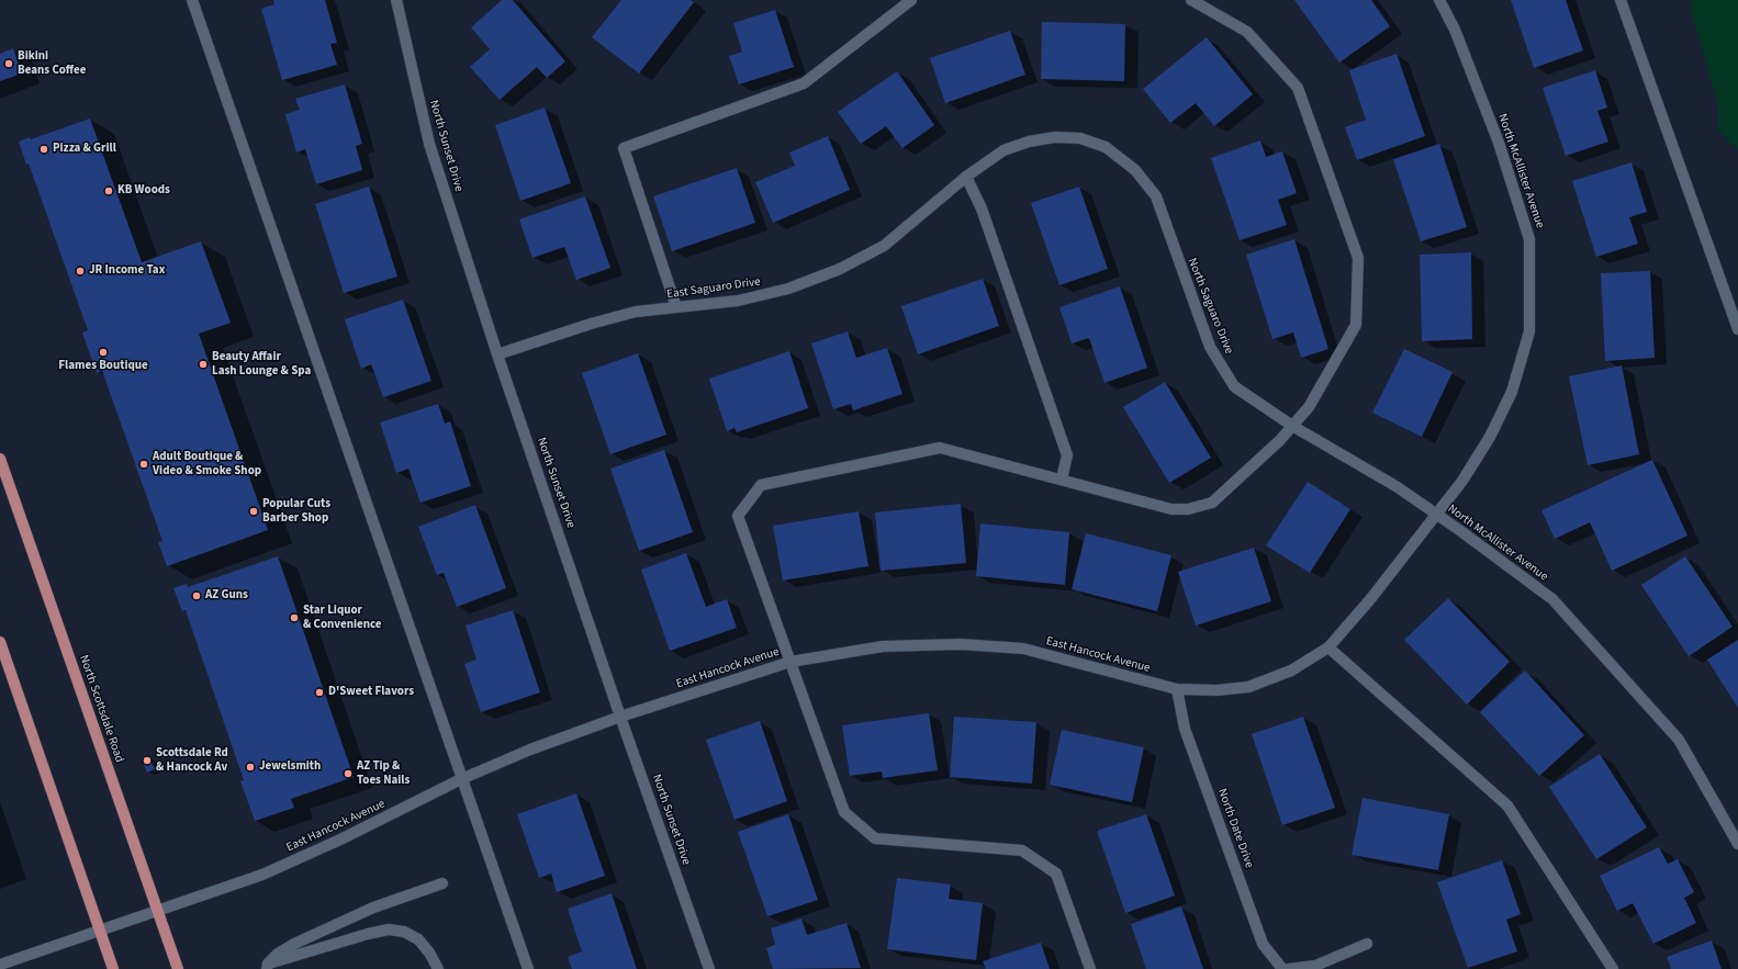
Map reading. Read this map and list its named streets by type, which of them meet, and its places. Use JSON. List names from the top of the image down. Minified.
{"streets":{"main road":["North Scottsdale Road"],"street":["North Sunset Drive","North McAllister Avenue","East Saguaro Drive","North Saguaro Drive","East Hancock Avenue","North Date Drive"]},"crossings":[["North Sunset Drive","East Saguaro Drive"],["North Sunset Drive","East Hancock Avenue"],["North McAllister Avenue","North Saguaro Drive"],["North McAllister Avenue","East Hancock Avenue"],["East Saguaro Drive","North Saguaro Drive"],["North Saguaro Drive","East Hancock Avenue"],["East Hancock Avenue","North Scottsdale Road"],["East Hancock Avenue","North Date Drive"]],"places":["Bikini Beans Coffee","Pizza & Grill","KB Woods","JR Income Tax","Flames Boutique","Beauty Affair Lash Lounge & Spa","Adult Boutique & Video & Smoke Shop","Popular Cuts Barber Shop","AZ Guns","Star Liquor & Convenience","D'Sweet Flavors","Scottsdale Rd & Hancock Av","Jewelsmith","AZ Tip & Toes Nails"]}
